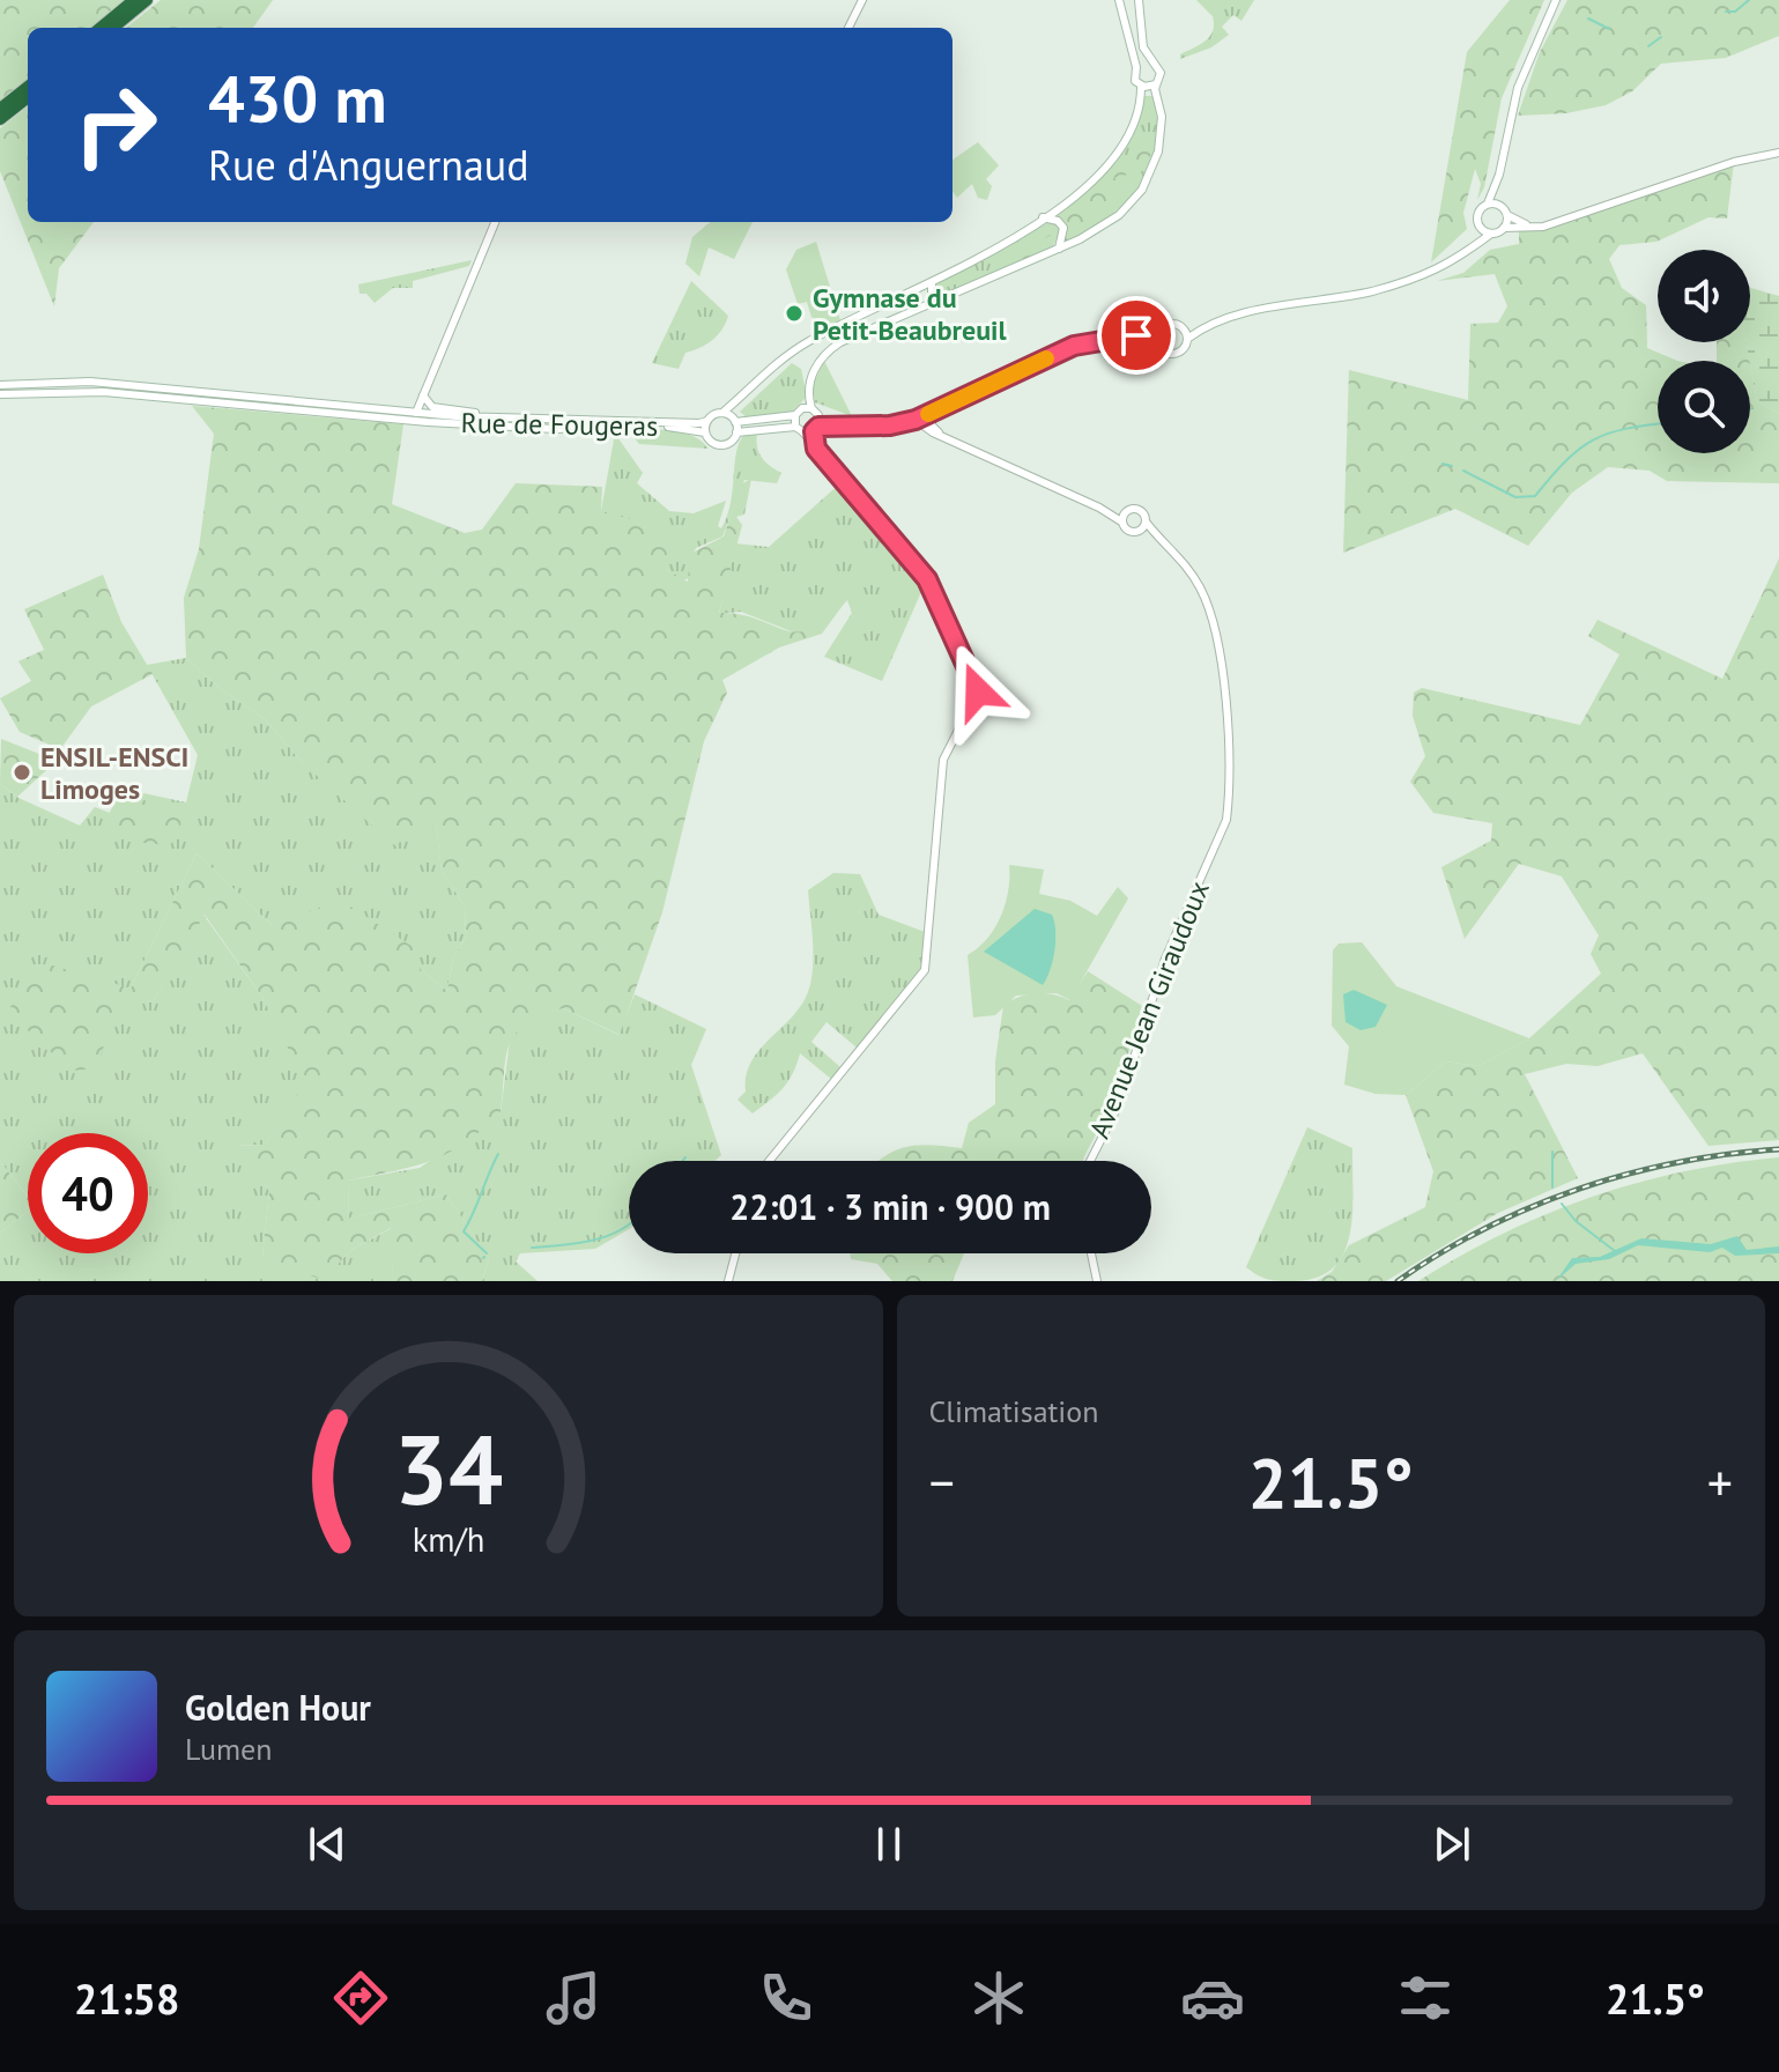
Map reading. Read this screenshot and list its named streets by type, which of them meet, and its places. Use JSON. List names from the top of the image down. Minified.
{"streets":{"main road":["Rue de Fougeras","Avenue Jean Giraudoux"]},"places":["Gymnase du Petit-Beaubreuil","ENSIL-ENSCI Limoges"],"page":{"turn":["430 m","Rue d'Anguernaud"],"limit":"40","trip":"22:01 · 3 min · 900 m","tile":"Climatisation","heat":["−","21.5°","+"],"song":["Golden Hour","Lumen"],"tabs":["21:58","21.5°"],"gauge":["34","km/h"]}}
